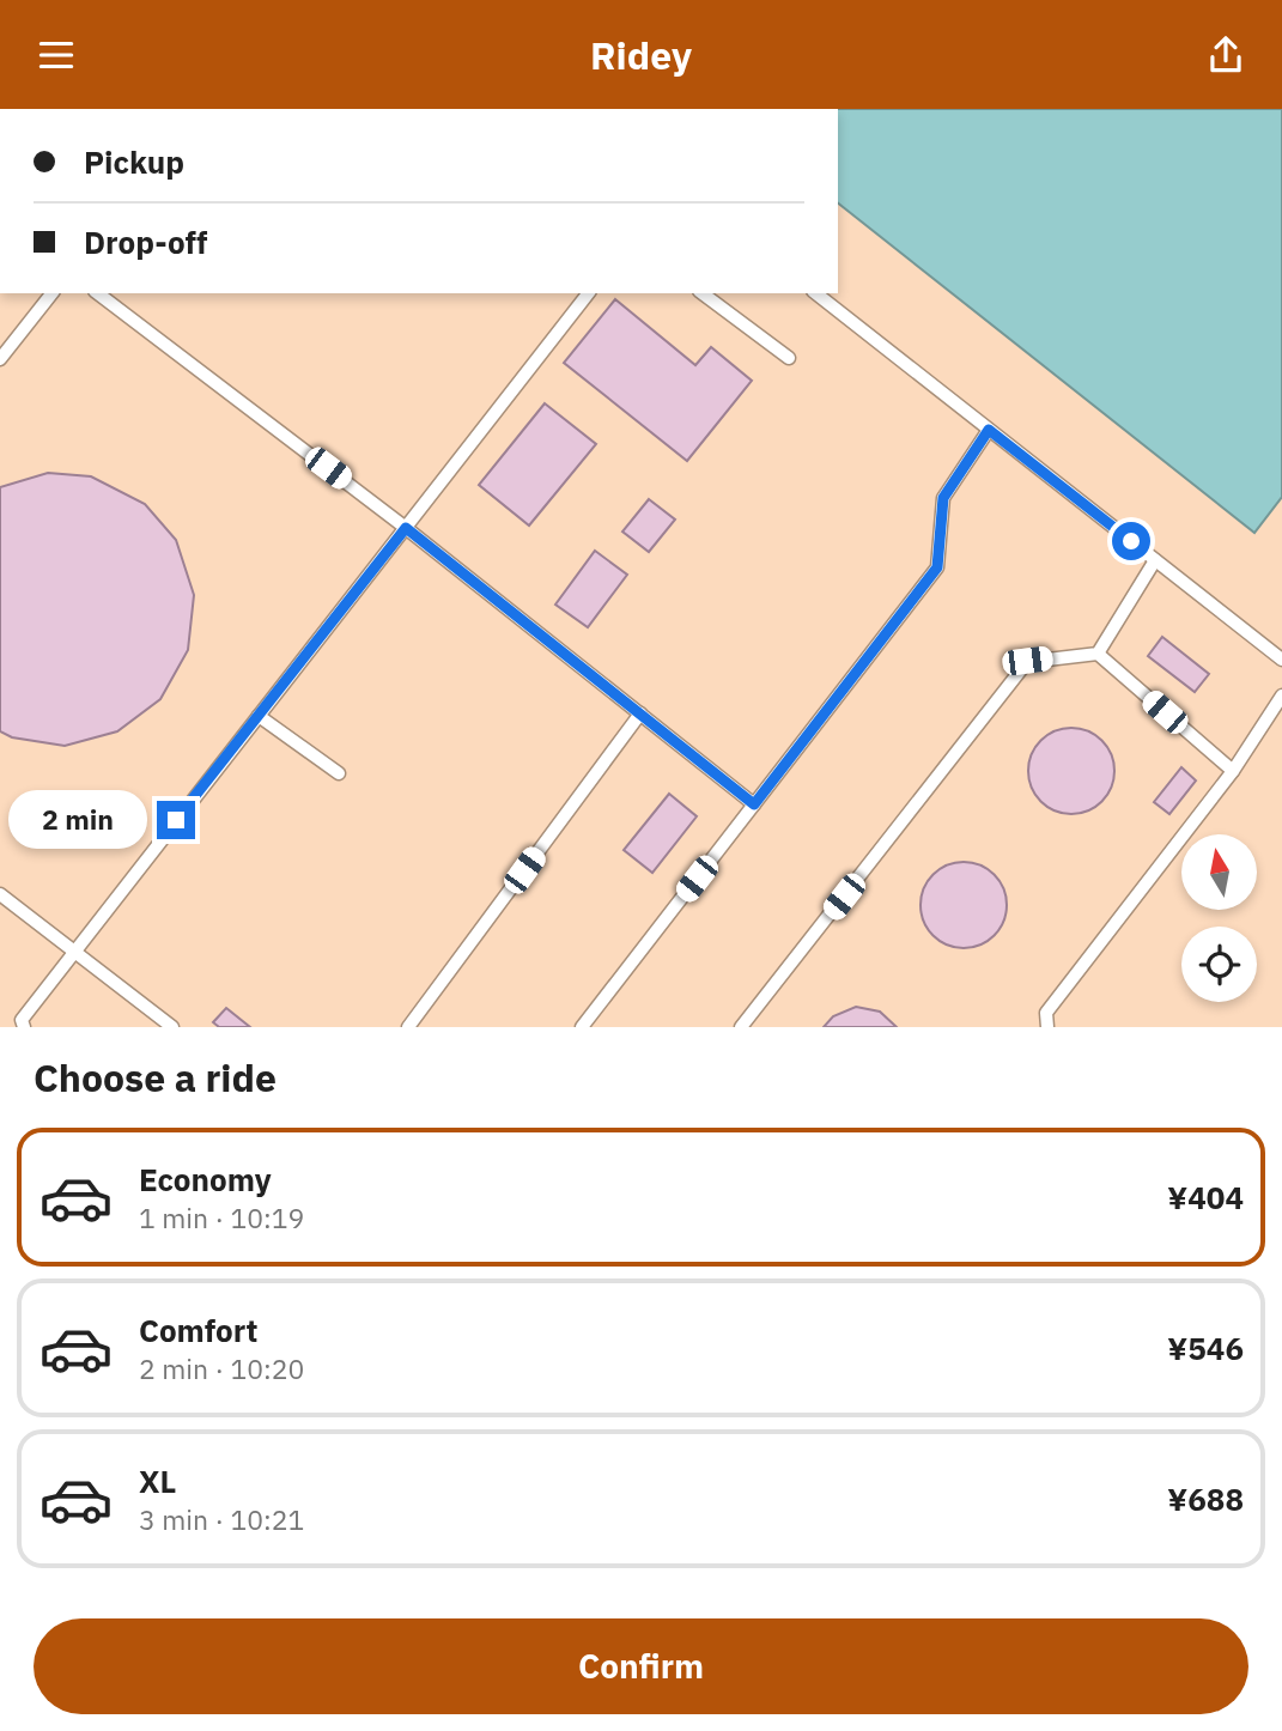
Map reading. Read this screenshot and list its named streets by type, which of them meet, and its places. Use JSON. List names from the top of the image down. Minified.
{"north":"top","page":{"header":"Ridey","banner":["Pickup","Drop-off"],"bubble":"2 min","heading":"Choose a ride","list":[{"name":"Economy","note":"1 min · 10:19","value":"¥404"},{"name":"Comfort","note":"2 min · 10:20","value":"¥546"},{"name":"XL","note":"3 min · 10:21","value":"¥688"}],"buttons":"Confirm"}}
